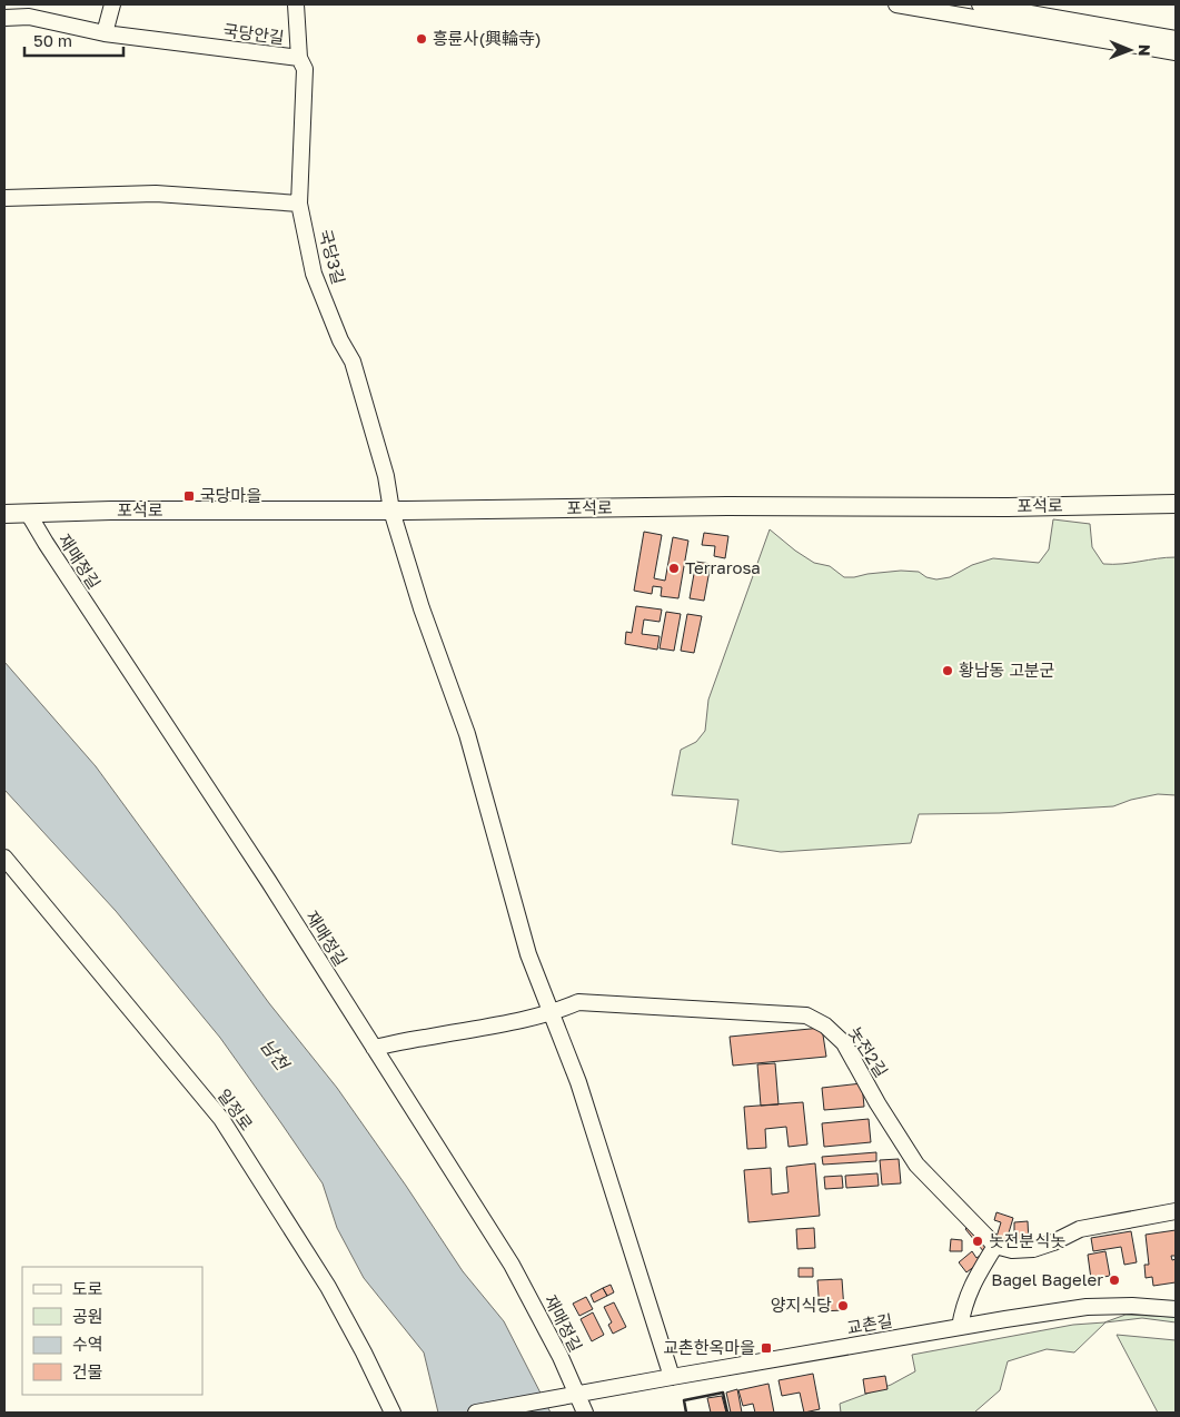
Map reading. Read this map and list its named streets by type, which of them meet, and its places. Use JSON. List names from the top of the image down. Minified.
{"streets":{"main road":["포석로"],"street":["국당안길","국당3길","재매정길","놋전2길","일정로","교촌길"]},"crossings":[["국당안길","국당3길"],["국당3길","포석로"],["국당3길","놋전2길"],["국당3길","교촌길"],["포석로","재매정길"],["재매정길","놋전2길"],["재매정길","교촌길"]],"water":["남천"],"places":{"other":["흥륜사(興輪寺)","Terrarosa","황남동 고분군","놋전분식놋","Bagel Bageler","양지식당"],"transit":["국당마을","교촌한옥마을"]},"legend":["도로","공원","수역","건물"],"scale_bar":"50 m","north":"right"}
